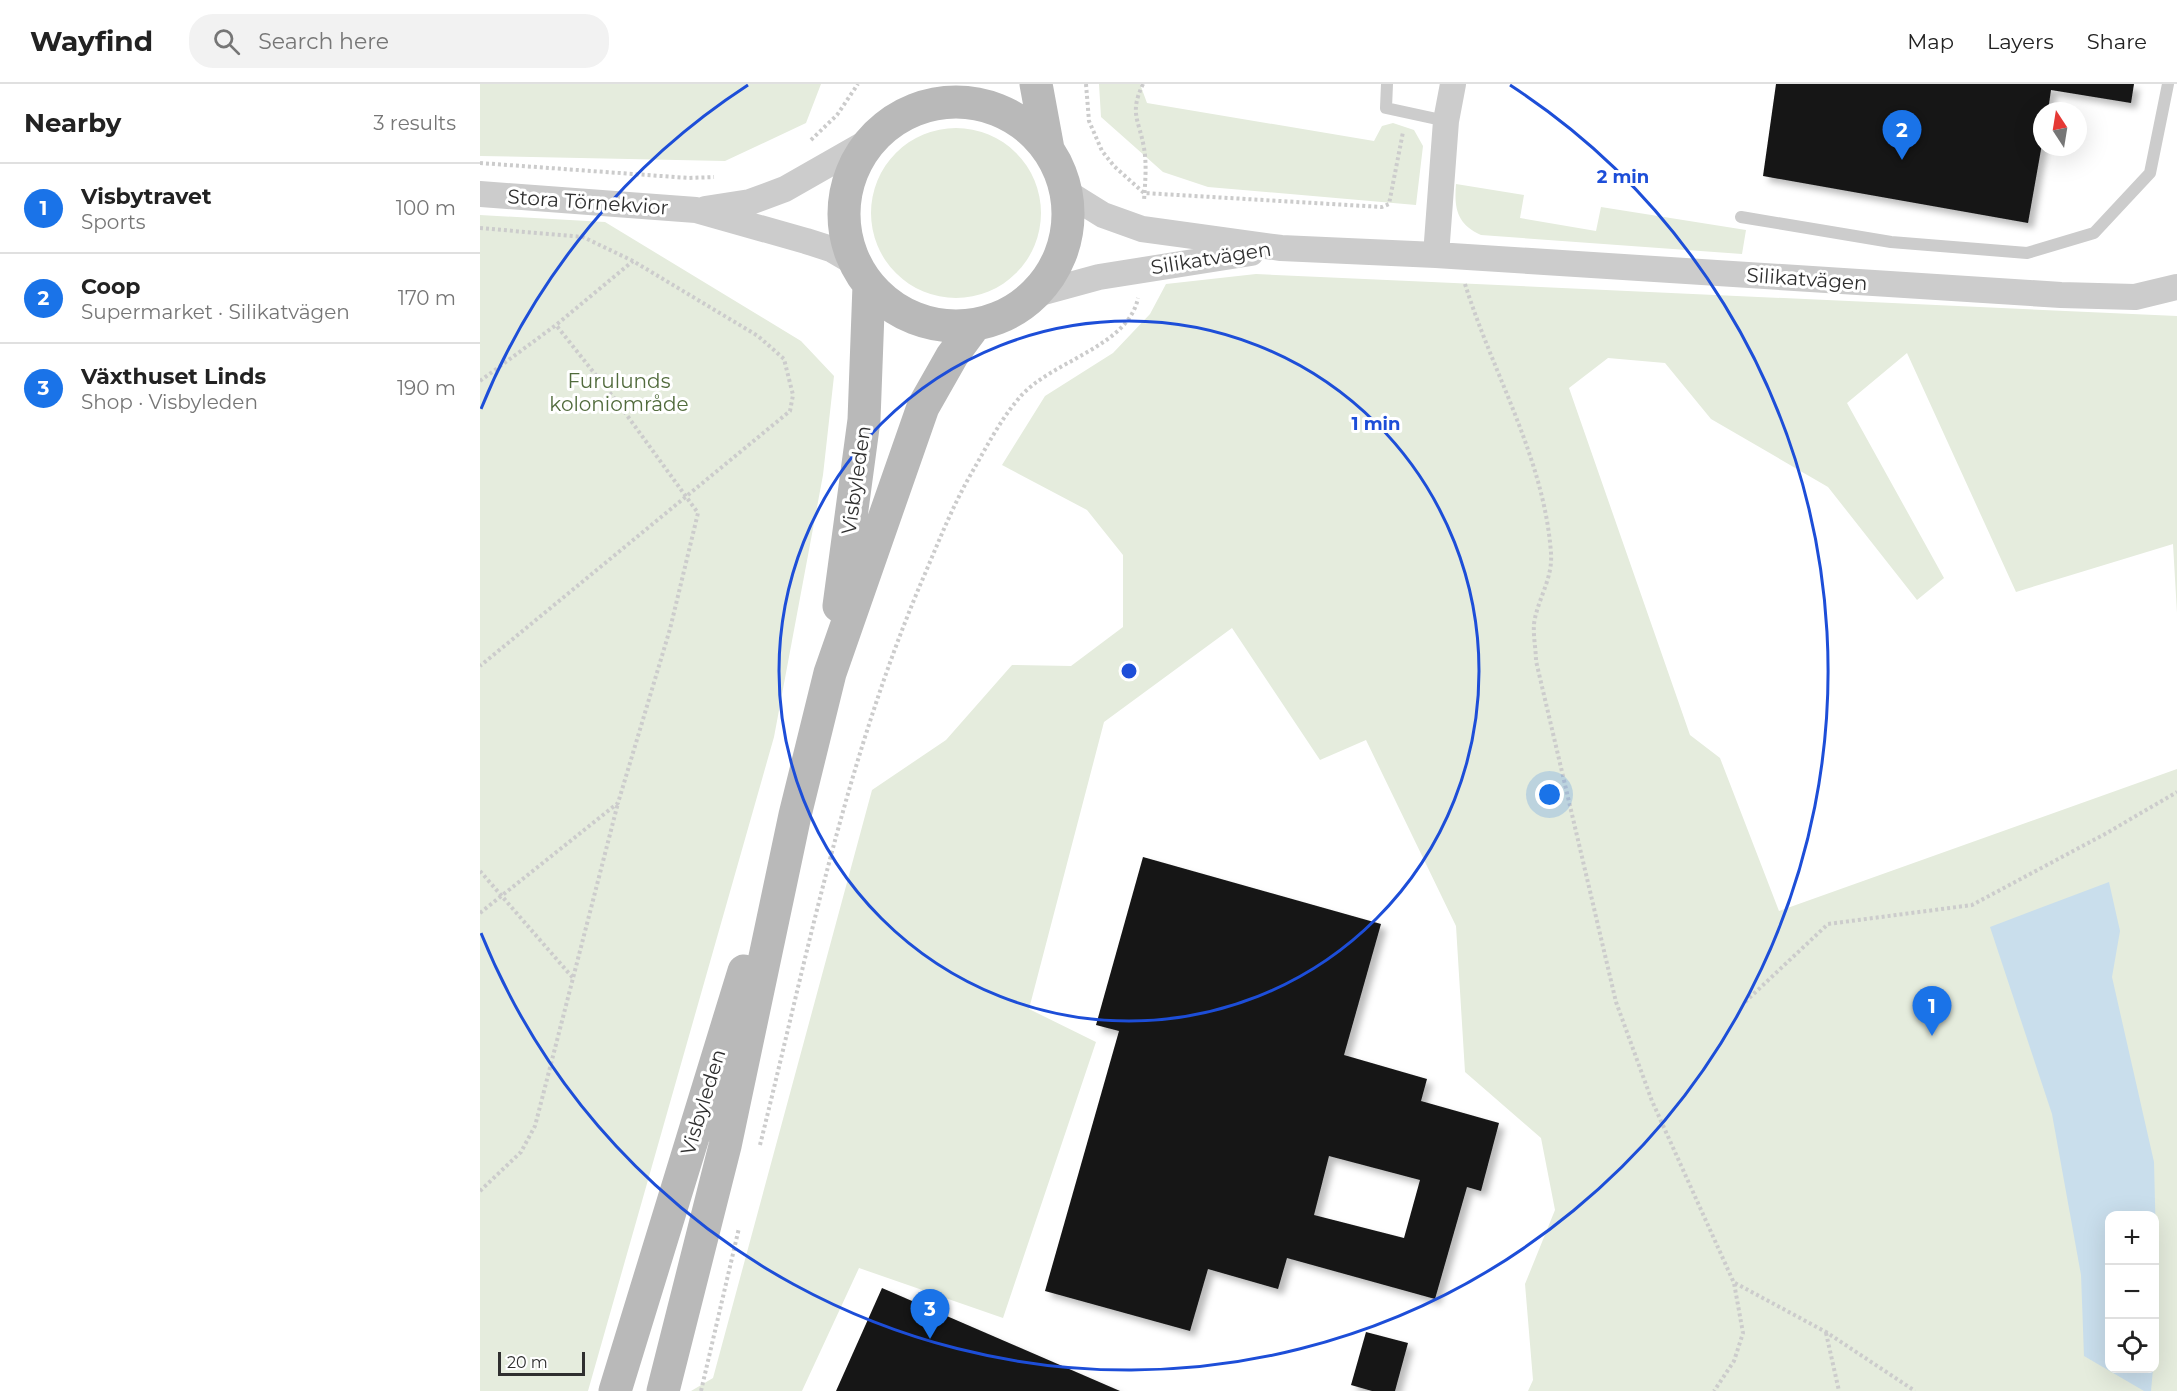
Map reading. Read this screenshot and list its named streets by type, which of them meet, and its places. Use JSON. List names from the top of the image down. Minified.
{"streets":{"main road":["Visbyleden"],"street":["Stora Törnekvior","Silikatvägen"]},"parks":["Furulunds koloniområde"],"scale_bar":"20 m","north":"top","page":{"header":"Wayfind","search":"Search here","nav":["Map","Layers","Share"],"heading":["Nearby","3 results"],"pins":["2","1","3"],"list":[{"mark":"1","name":"Visbytravet","note":"Sports","value":"100 m"},{"mark":"2","name":"Coop","note":"Supermarket · Silikatvägen","value":"170 m"},{"mark":"3","name":"Växthuset Linds","note":"Shop · Visbyleden","value":"190 m"}],"map_buttons":["+","−"],"scale":"20 m"},"rings":["2 min","1 min"]}
